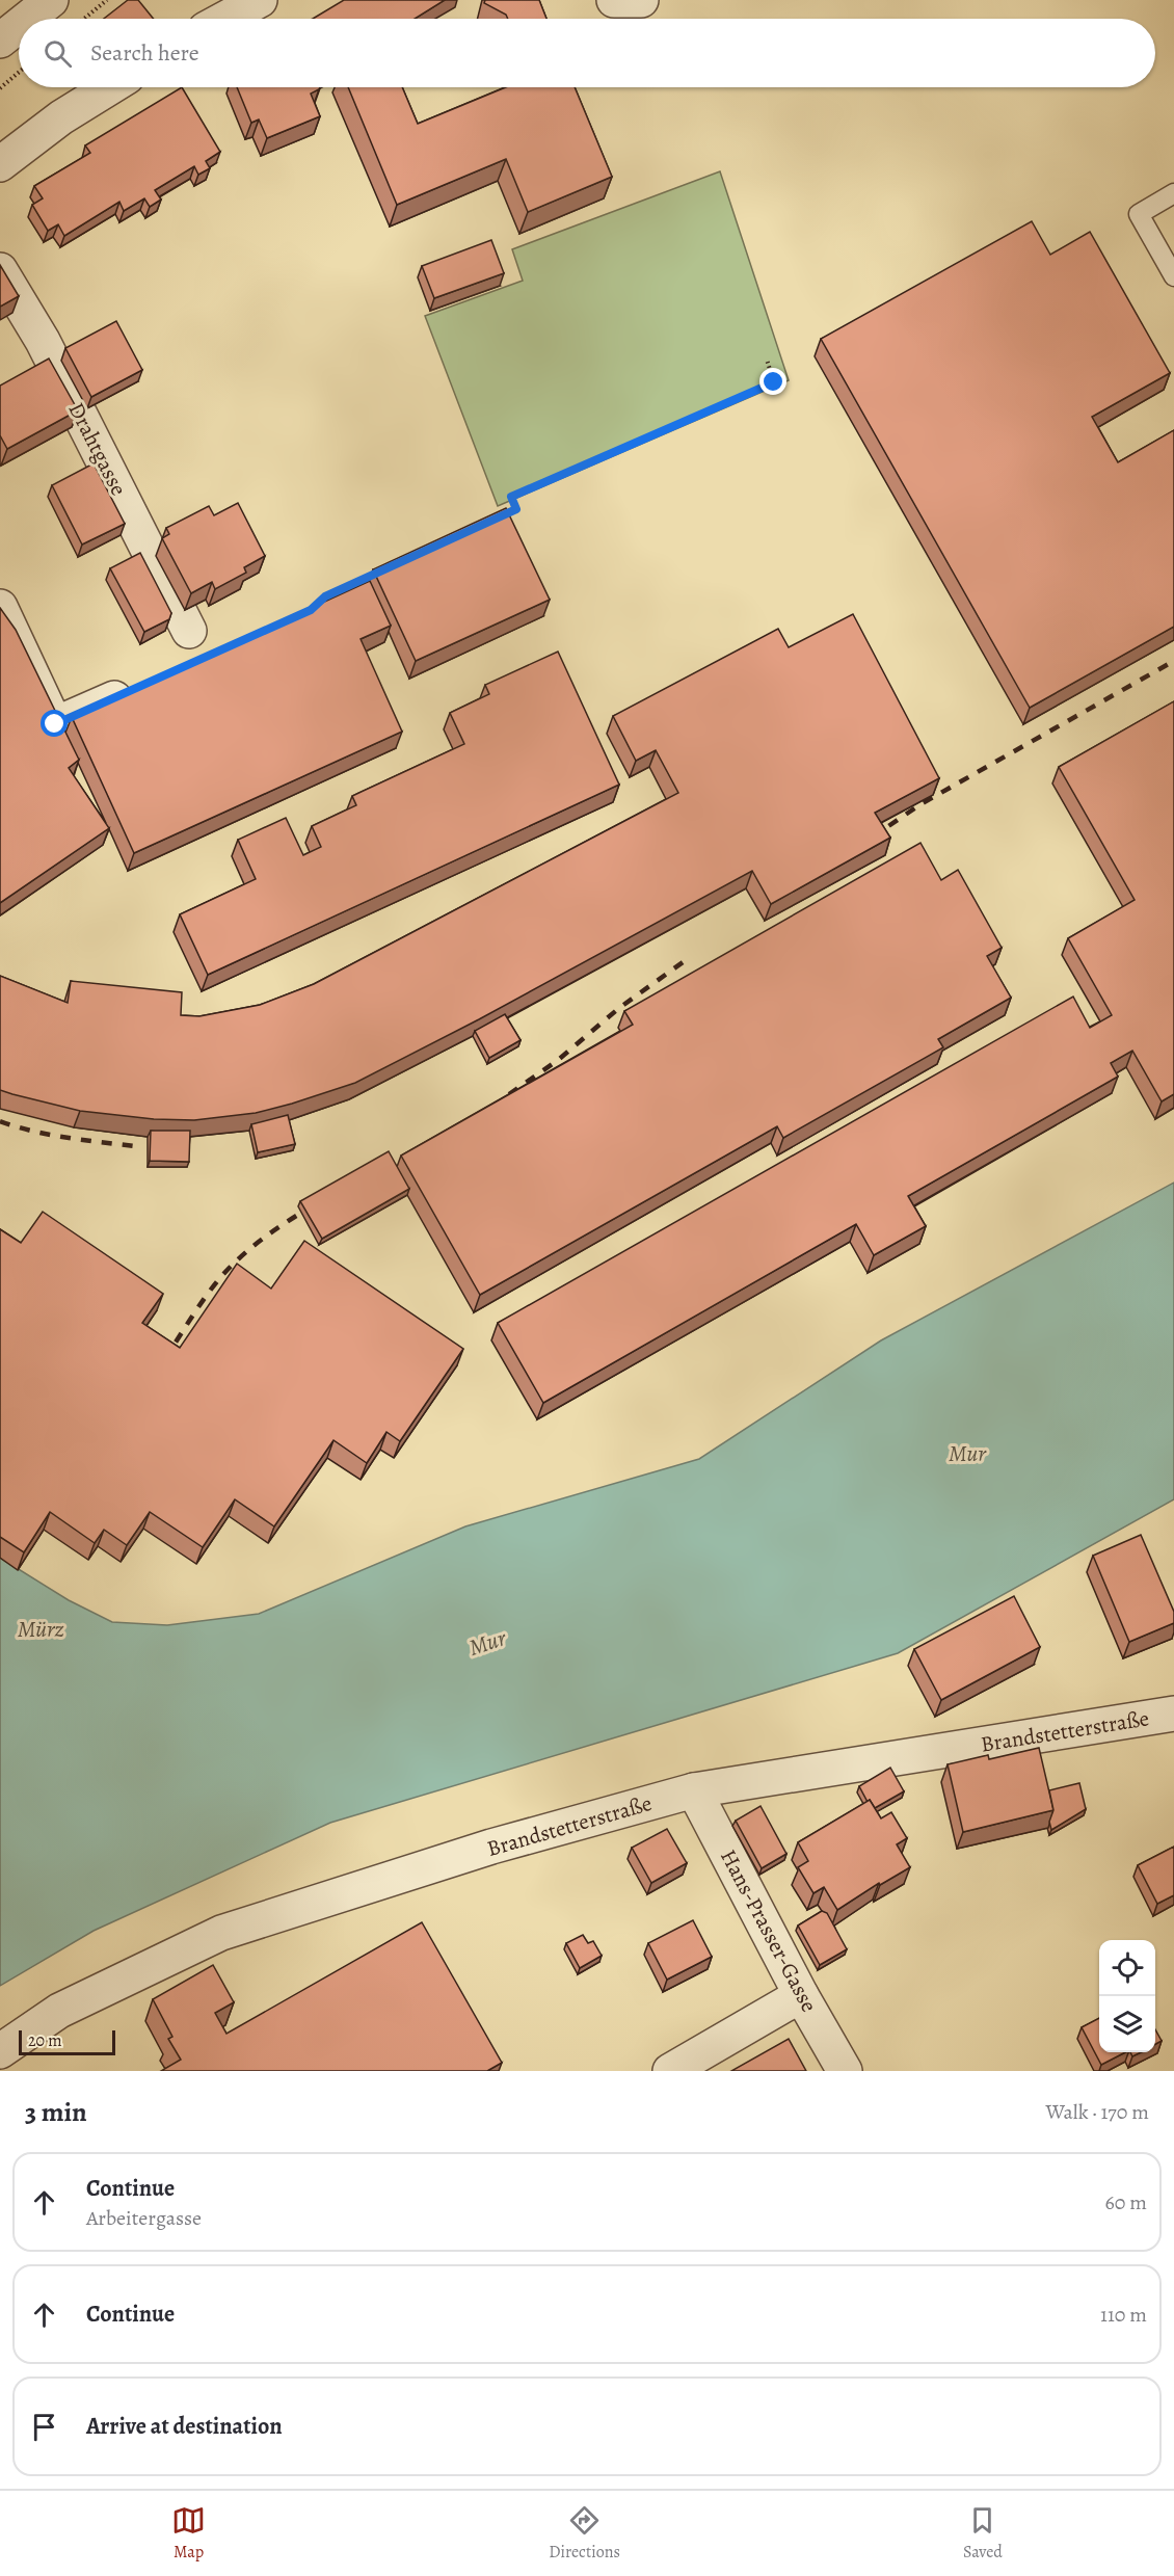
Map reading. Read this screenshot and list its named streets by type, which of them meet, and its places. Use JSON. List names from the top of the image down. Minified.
{"streets":{"street":["Drahtgasse","Brandstetterstraße","Hans-Prasser-Gasse"]},"crossings":[["Brandstetterstraße","Hans-Prasser-Gasse"]],"water":["Mur","Mürz"],"scale_bar":"20 m","page":{"search":"Search here","scale":"20 m","heading":["3 min","Walk · 170 m"],"list":[["Continue","Arbeitergasse","60 m"],["Continue","110 m"],"Arrive at destination"],"nav":["Map","Directions","Saved"]}}
